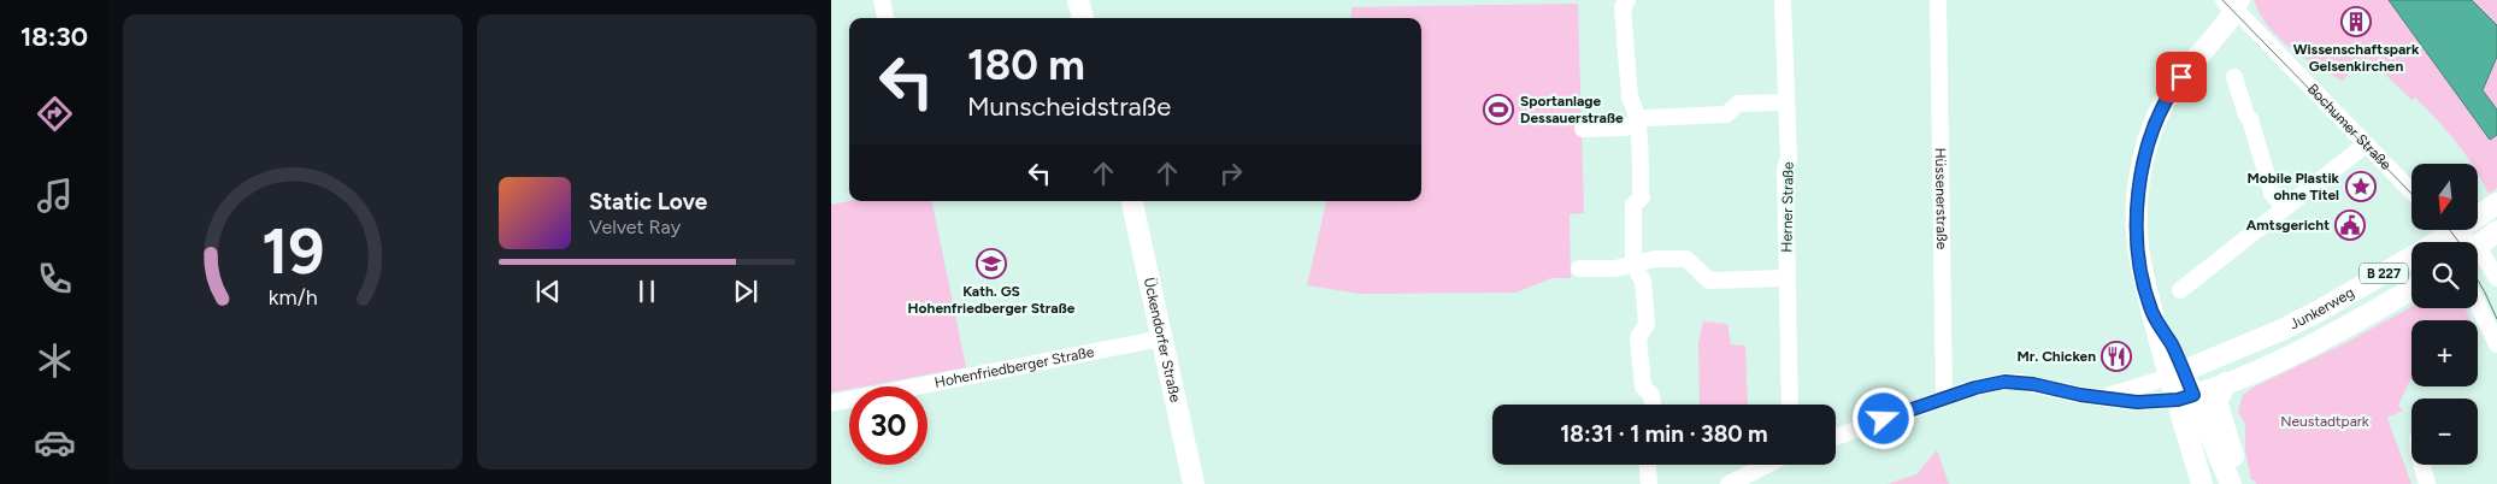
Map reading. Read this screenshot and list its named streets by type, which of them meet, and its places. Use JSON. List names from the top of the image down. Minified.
{"streets":{"main road":["B 227","Junkerweg","Ückendorfer Straße"],"street":["Bochumer Straße","Hüssenerstraße","Herner Straße","Hohenfriedberger Straße"]},"crossings":[["Ückendorfer Straße","Hohenfriedberger Straße"]],"parks":["Neustadtpark"],"places":{"building":["Wissenschaftspark Gelsenkirchen"],"sports":["Sportanlage Dessauerstraße"],"place":["Mobile Plastik ohne Titel"],"public building":["Amtsgericht"],"school or university":["Kath. GS Hohenfriedberger Straße"],"restaurant":["Mr. Chicken"]},"north":"bottom","page":{"tabs":"18:30","turn":["180 m","Munscheidstraße"],"map_buttons":["+","−"],"song":["Static Love","Velvet Ray"],"limit":"30","trip":"18:31 · 1 min · 380 m","gauge":["19","km/h"]}}
